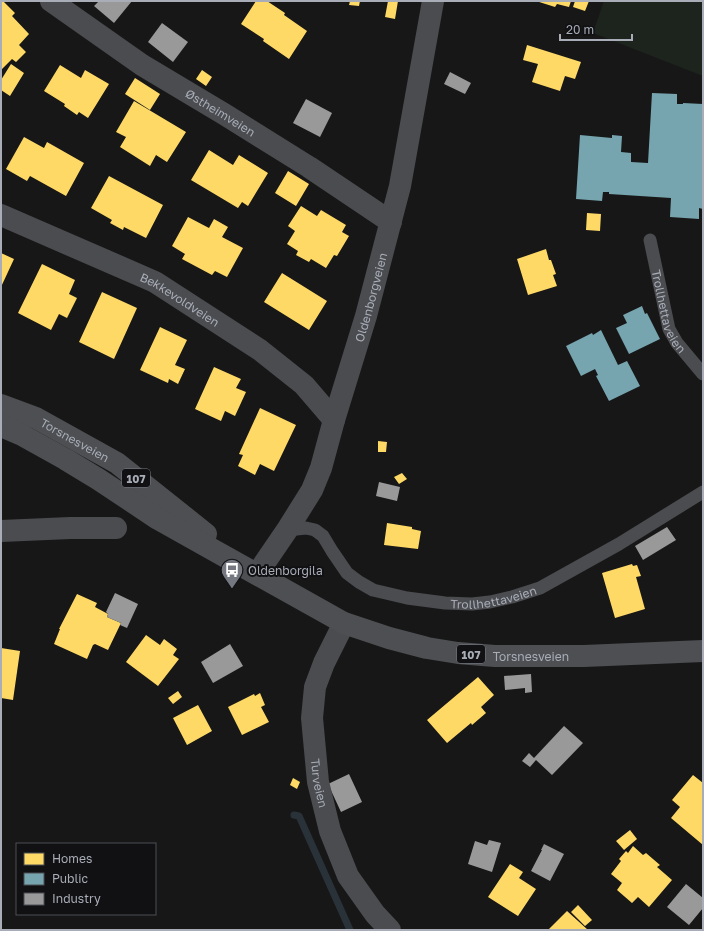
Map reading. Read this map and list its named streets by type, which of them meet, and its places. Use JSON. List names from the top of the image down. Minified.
{"streets":{"main road":["Torsnesveien","107"],"street":["Østheimveien","Oldenborgveien","Bekkevoldveien","Turveien"],"lane":["Trollhettaveien"]},"crossings":[["Østheimveien","Oldenborgveien"],["Oldenborgveien","Bekkevoldveien"],["Oldenborgveien","Trollhettaveien"],["Oldenborgveien","Torsnesveien"],["Torsnesveien","Turveien"]],"places":{"bus stop":["Oldenborgila"]},"legend":["Homes","Public","Industry"],"scale_bar":"20 m"}
